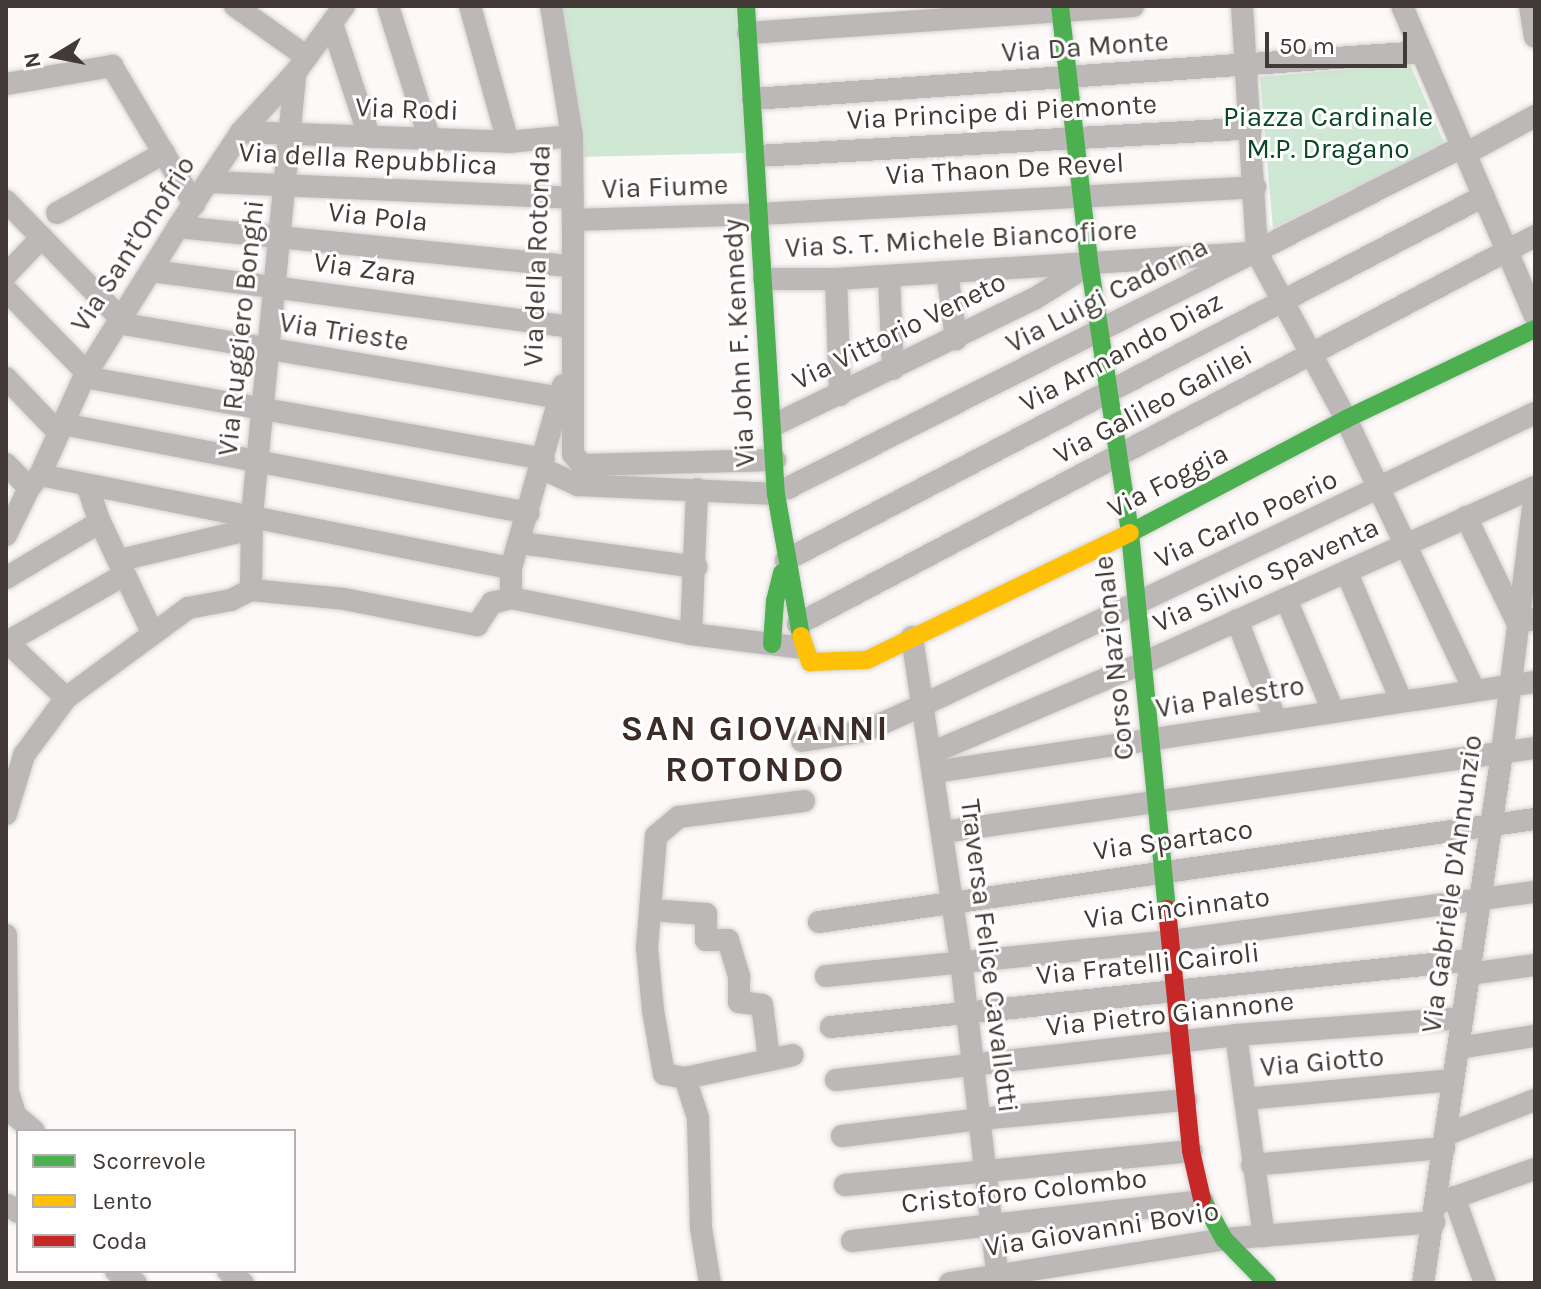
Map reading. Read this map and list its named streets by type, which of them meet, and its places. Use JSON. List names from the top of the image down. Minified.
{"streets":{"main road":["Via John F. Kennedy","Via Foggia","Corso Nazionale"],"street":["Via Da Monte","Via Rodi","Via Principe di Piemonte","Via della Repubblica","Via Thaon De Revel","Via Fiume","Via Pola","Via S. T. Michele Biancofiore","Via Sant'Onofrio","Via della Rotonda","Via Zara","Via Luigi Cadorna","Via Ruggiero Bonghi","Via Vittorio Veneto","Via Trieste","Via Armando Diaz","Via Galileo Galilei","Via Carlo Poerio","Via Silvio Spaventa","Via Palestro","Via Spartaco","Via Gabriele D'Annunzio","Via Cincinnato","Traversa Felice Cavallotti","Via Fratelli Cairoli","Via Pietro Giannone","Via Giotto","Cristoforo Colombo","Via Giovanni Bovio"]},"crossings":[["Via Da Monte","Via John F. Kennedy"],["Via Da Monte","Corso Nazionale"],["Via Rodi","Via Sant'Onofrio"],["Via Rodi","Via della Rotonda"],["Via Rodi","Via Ruggiero Bonghi"],["Via Principe di Piemonte","Via John F. Kennedy"],["Via Principe di Piemonte","Corso Nazionale"],["Via della Repubblica","Via Fiume"],["Via della Repubblica","Via Sant'Onofrio"],["Via della Repubblica","Via della Rotonda"],["Via della Repubblica","Via Ruggiero Bonghi"],["Via Thaon De Revel","Via Fiume"],["Via Thaon De Revel","Via John F. Kennedy"],["Via Thaon De Revel","Corso Nazionale"],["Via Fiume","Via della Rotonda"],["Via Fiume","Via John F. Kennedy"],["Via Pola","Via Sant'Onofrio"],["Via Pola","Via della Rotonda"],["Via Pola","Via Ruggiero Bonghi"],["Via S. T. Michele Biancofiore","Via Luigi Cadorna"],["Via S. T. Michele Biancofiore","Via Vittorio Veneto"],["Via S. T. Michele Biancofiore","Via John F. Kennedy"],["Via S. T. Michele Biancofiore","Corso Nazionale"],["Via Sant'Onofrio","Via Zara"],["Via Sant'Onofrio","Via Ruggiero Bonghi"],["Via Sant'Onofrio","Via Trieste"],["Via della Rotonda","Via Zara"],["Via della Rotonda","Via Trieste"],["Via Zara","Via Ruggiero Bonghi"],["Via Luigi Cadorna","Via John F. Kennedy"],["Via Luigi Cadorna","Corso Nazionale"],["Via Ruggiero Bonghi","Via Trieste"],["Via Vittorio Veneto","Via John F. Kennedy"],["Via Vittorio Veneto","Corso Nazionale"],["Via John F. Kennedy","Via Armando Diaz"],["Via John F. Kennedy","Via Galileo Galilei"],["Via John F. Kennedy","Via Foggia"],["Via Armando Diaz","Corso Nazionale"],["Via Galileo Galilei","Corso Nazionale"],["Via Foggia","Corso Nazionale"],["Via Foggia","Traversa Felice Cavallotti"],["Via Carlo Poerio","Corso Nazionale"],["Via Carlo Poerio","Traversa Felice Cavallotti"],["Via Silvio Spaventa","Corso Nazionale"],["Via Silvio Spaventa","Via Palestro"],["Via Silvio Spaventa","Via Gabriele D'Annunzio"],["Via Silvio Spaventa","Traversa Felice Cavallotti"],["Corso Nazionale","Via Palestro"],["Corso Nazionale","Via Spartaco"],["Corso Nazionale","Via Cincinnato"],["Corso Nazionale","Via Fratelli Cairoli"],["Corso Nazionale","Via Pietro Giannone"],["Corso Nazionale","Cristoforo Colombo"],["Corso Nazionale","Via Giovanni Bovio"],["Via Palestro","Via Gabriele D'Annunzio"],["Via Palestro","Traversa Felice Cavallotti"],["Via Spartaco","Via Gabriele D'Annunzio"],["Via Spartaco","Traversa Felice Cavallotti"],["Via Gabriele D'Annunzio","Via Cincinnato"],["Via Gabriele D'Annunzio","Via Fratelli Cairoli"],["Via Gabriele D'Annunzio","Via Pietro Giannone"],["Via Gabriele D'Annunzio","Via Giotto"],["Via Gabriele D'Annunzio","Via Giovanni Bovio"],["Via Cincinnato","Traversa Felice Cavallotti"],["Traversa Felice Cavallotti","Via Fratelli Cairoli"],["Traversa Felice Cavallotti","Via Pietro Giannone"],["Traversa Felice Cavallotti","Cristoforo Colombo"],["Traversa Felice Cavallotti","Via Giovanni Bovio"]],"districts":["SAN GIOVANNI ROTONDO"],"parks":["Piazza Cardinale M.P. Dragano"],"legend":["Scorrevole","Lento","Coda"],"scale_bar":"50 m","north":"left"}
